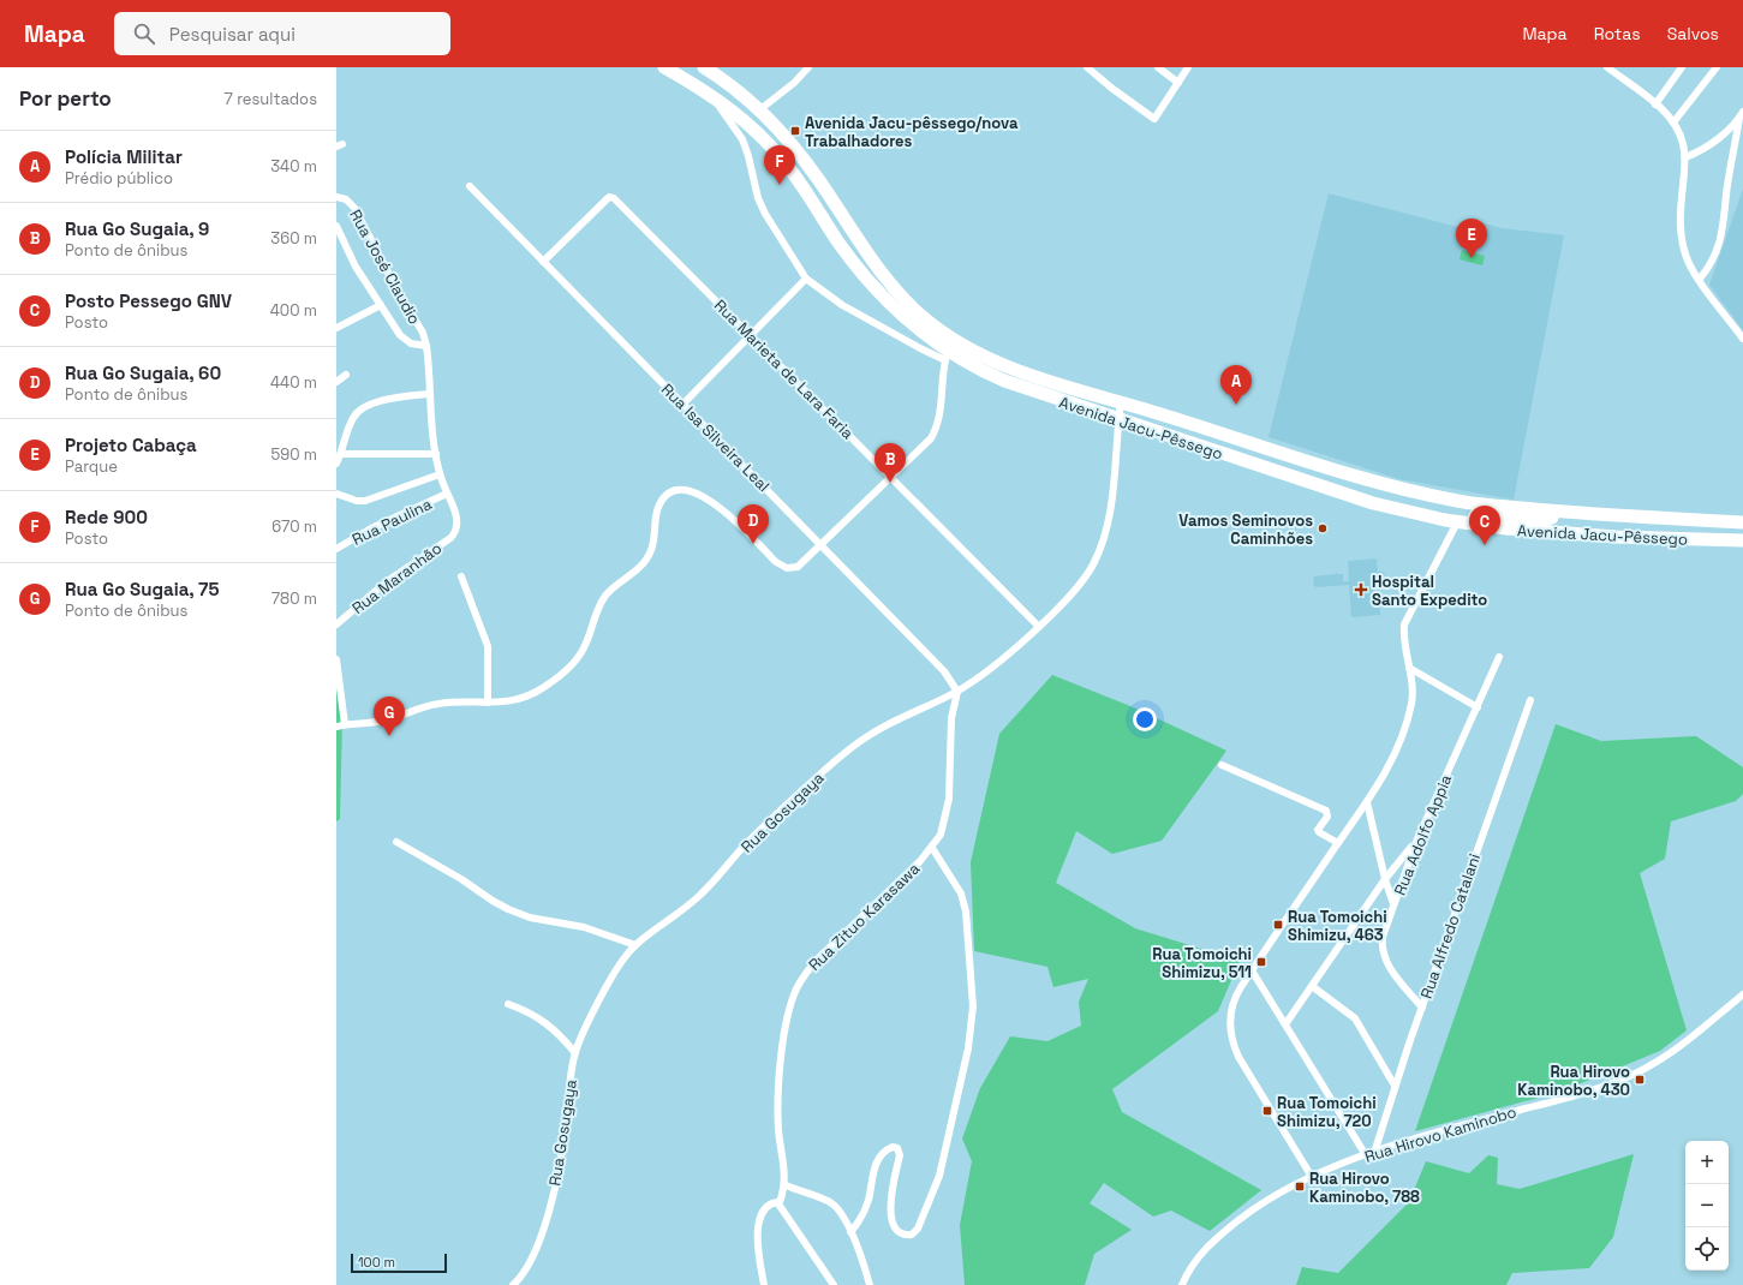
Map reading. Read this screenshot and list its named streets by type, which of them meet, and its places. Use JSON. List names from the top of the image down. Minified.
{"streets":{"highway":["Avenida Jacu-Pêssego"],"street":["Rua José Claudio","Rua Marieta de Lara Faria","Rua Isa Silveira Leal","Rua Paulina","Rua Maranhão","Rua Gosugaya","Rua Adolfo Appia","Rua Zituo Karasawa","Rua Alfredo Catalani","Rua Hirovo Kaminobo"]},"crossings":[["Rua José Claudio","Rua Paulina"],["Rua José Claudio","Rua Maranhão"],["Rua Marieta de Lara Faria","Rua Isa Silveira Leal"],["Rua Marieta de Lara Faria","Rua Gosugaya"],["Avenida Jacu-Pêssego","Rua Gosugaya"],["Rua Isa Silveira Leal","Rua Gosugaya"],["Rua Isa Silveira Leal","Rua Zituo Karasawa"],["Rua Gosugaya","Rua Zituo Karasawa"],["Rua Adolfo Appia","Rua Alfredo Catalani"],["Rua Alfredo Catalani","Rua Hirovo Kaminobo"]],"places":{"transit":["Avenida Jacu-pêssego/nova Trabalhadores","Rua Tomoichi Shimizu, 463","Rua Tomoichi Shimizu, 511","Rua Hirovo Kaminobo, 430","Rua Tomoichi Shimizu, 720","Rua Hirovo Kaminobo, 788"],"other":["Vamos Seminovos Caminhões"],"health":["Hospital Santo Expedito"]},"scale_bar":"100 m","page":{"header":"Mapa","search":"Pesquisar aqui","nav":["Mapa","Rotas","Salvos"],"heading":["Por perto","7 resultados"],"list":[{"mark":"A","name":"Polícia Militar","note":"Prédio público","value":"340 m"},{"mark":"B","name":"Rua Go Sugaia, 9","note":"Ponto de ônibus","value":"360 m"},{"mark":"C","name":"Posto Pessego GNV","note":"Posto","value":"400 m"},{"mark":"D","name":"Rua Go Sugaia, 60","note":"Ponto de ônibus","value":"440 m"},{"mark":"E","name":"Projeto Cabaça","note":"Parque","value":"590 m"},{"mark":"F","name":"Rede 900","note":"Posto","value":"670 m"},{"mark":"G","name":"Rua Go Sugaia, 75","note":"Ponto de ônibus","value":"780 m"}],"pins":["F","E","A","B","D","C","G"],"map_buttons":["+","−"],"scale":"100 m"}}
